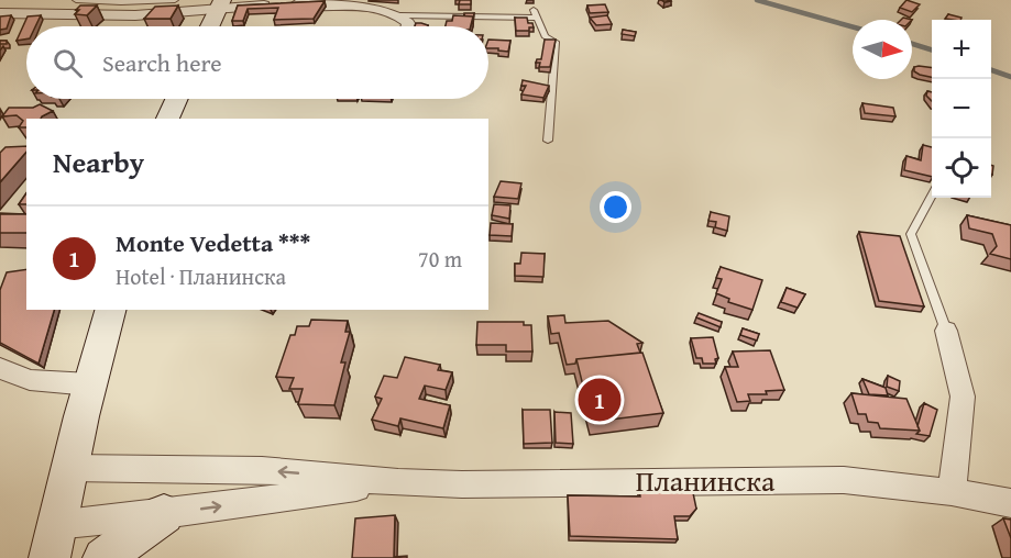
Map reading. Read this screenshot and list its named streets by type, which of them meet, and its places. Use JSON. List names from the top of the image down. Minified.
{"streets":{"street":["Планинска"]},"north":"right","page":{"map_buttons":["+","−"],"search":"Search here","heading":"Nearby","list":[{"mark":"1","name":"Monte Vedetta ***","note":"Hotel · Планинска","value":"70 m"}],"pins":"1"}}
